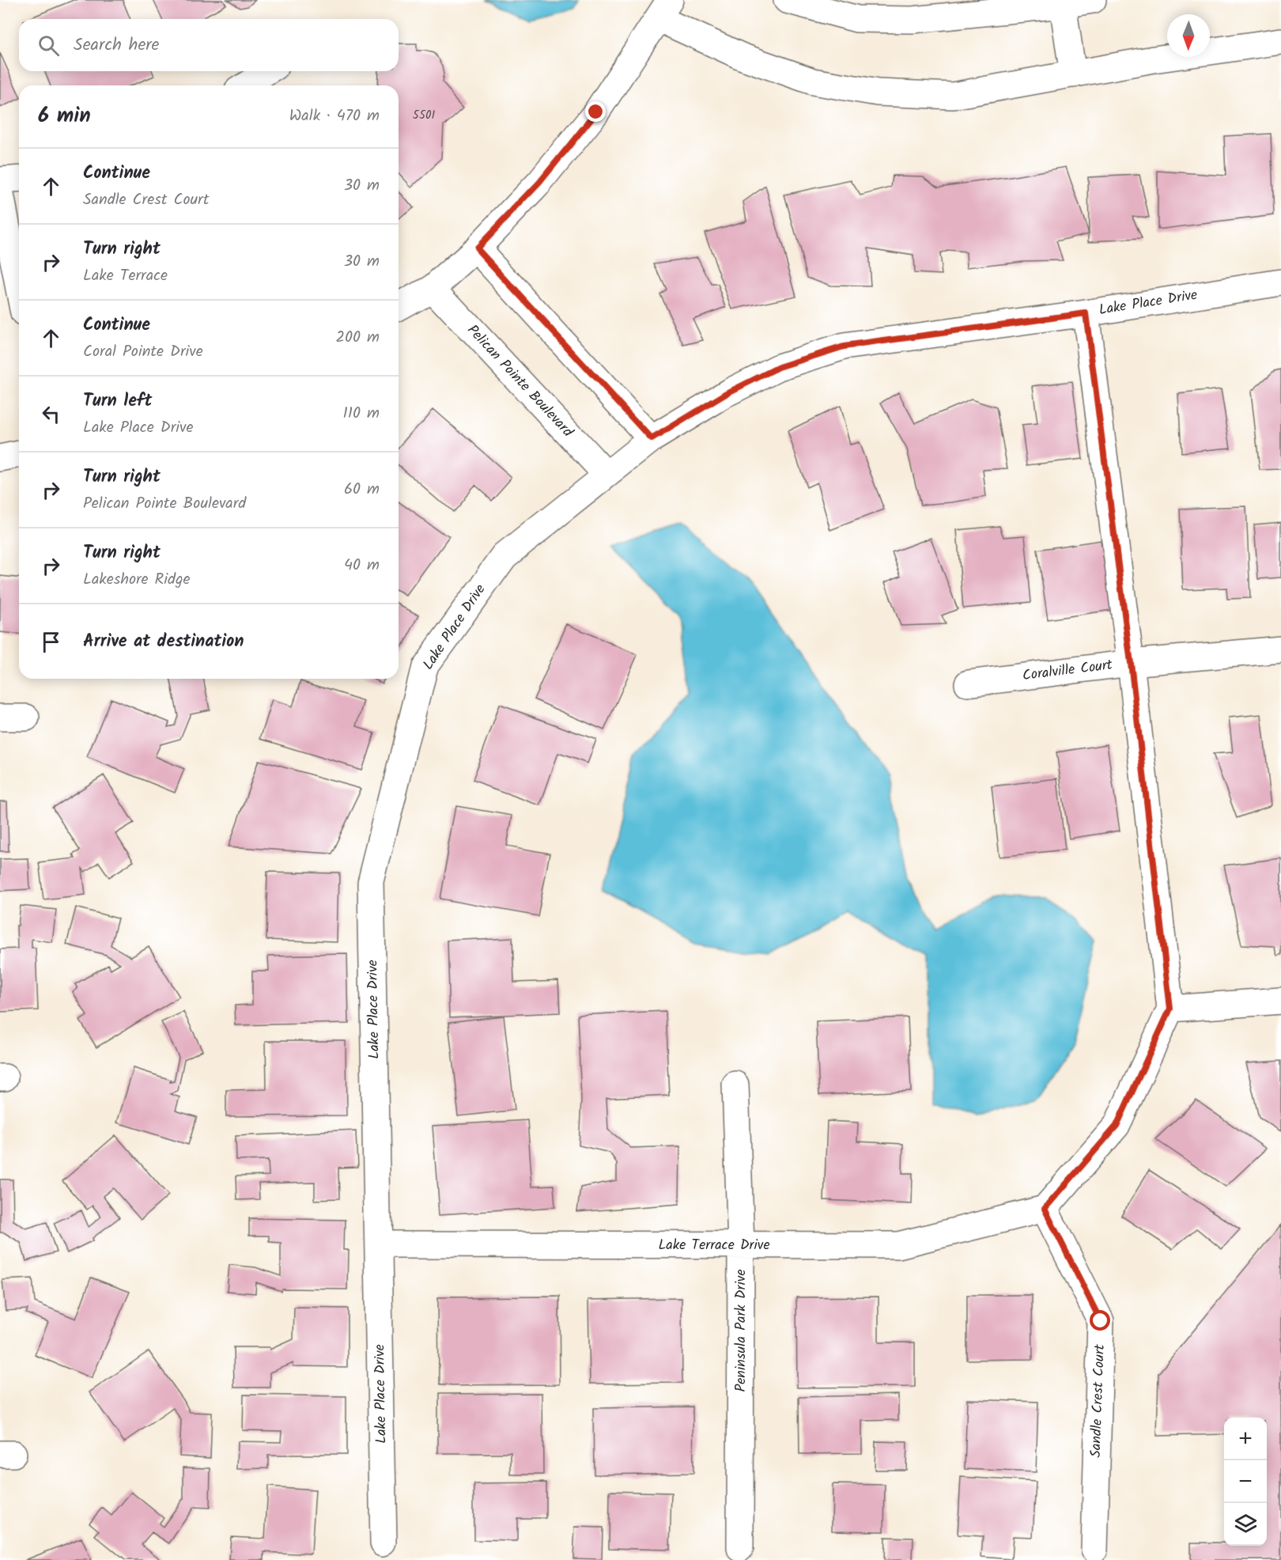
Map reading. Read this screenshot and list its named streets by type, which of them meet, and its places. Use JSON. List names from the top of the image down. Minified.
{"streets":{"street":["Lake Place Drive","Pelican Pointe Boulevard","Coralville Court","Lake Terrace Drive","Peninsula Park Drive","Sandle Crest Court"]},"crossings":[["Lake Place Drive","Pelican Pointe Boulevard"],["Lake Place Drive","Lake Terrace Drive"],["Lake Terrace Drive","Peninsula Park Drive"],["Lake Terrace Drive","Sandle Crest Court"]],"house_numbers":["5501"],"north":"bottom","page":{"search":"Search here","heading":["6 min","Walk · 470 m"],"list":[["Continue","Sandle Crest Court","30 m"],["Turn right","Lake Terrace","30 m"],["Continue","Coral Pointe Drive","200 m"],["Turn left","Lake Place Drive","110 m"],["Turn right","Pelican Pointe Boulevard","60 m"],["Turn right","Lakeshore Ridge","40 m"],"Arrive at destination"],"map_buttons":["+","−"]}}
